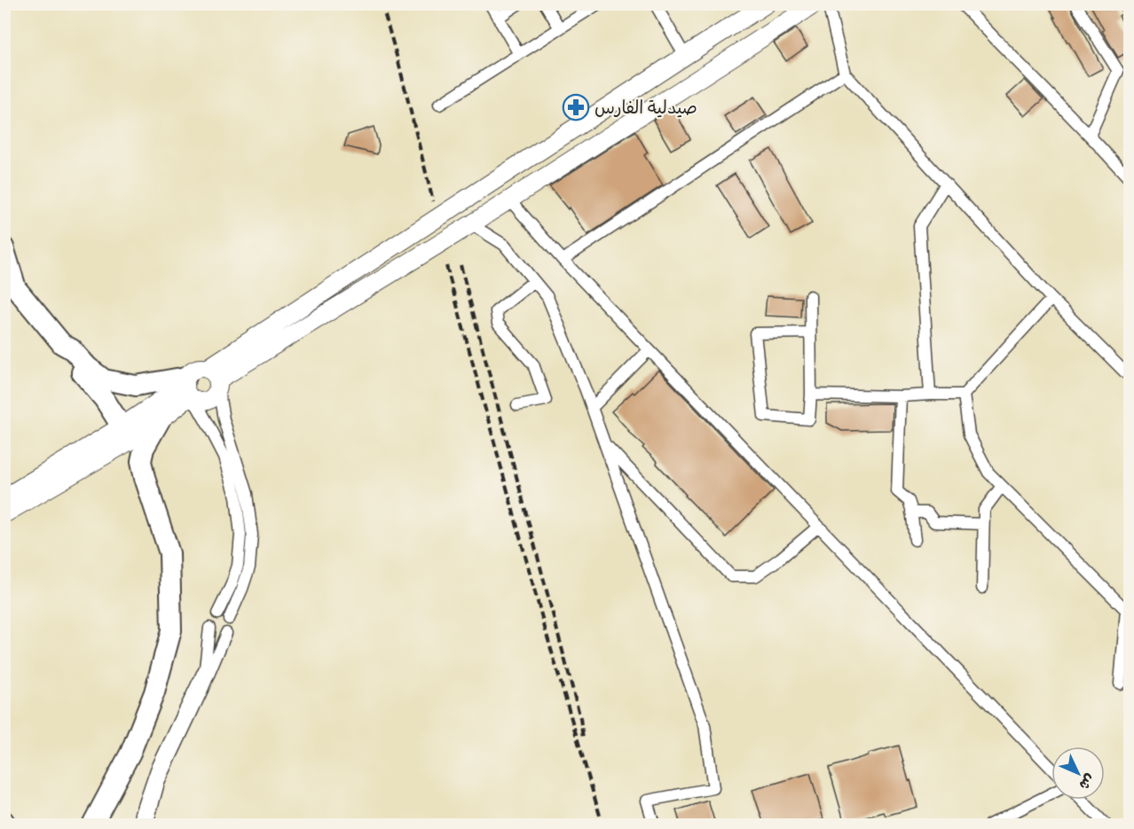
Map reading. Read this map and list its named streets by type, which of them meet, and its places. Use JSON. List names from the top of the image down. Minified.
{"places":{"pharmacy":["صيدلية الفارس"]},"north":"bottom right"}
